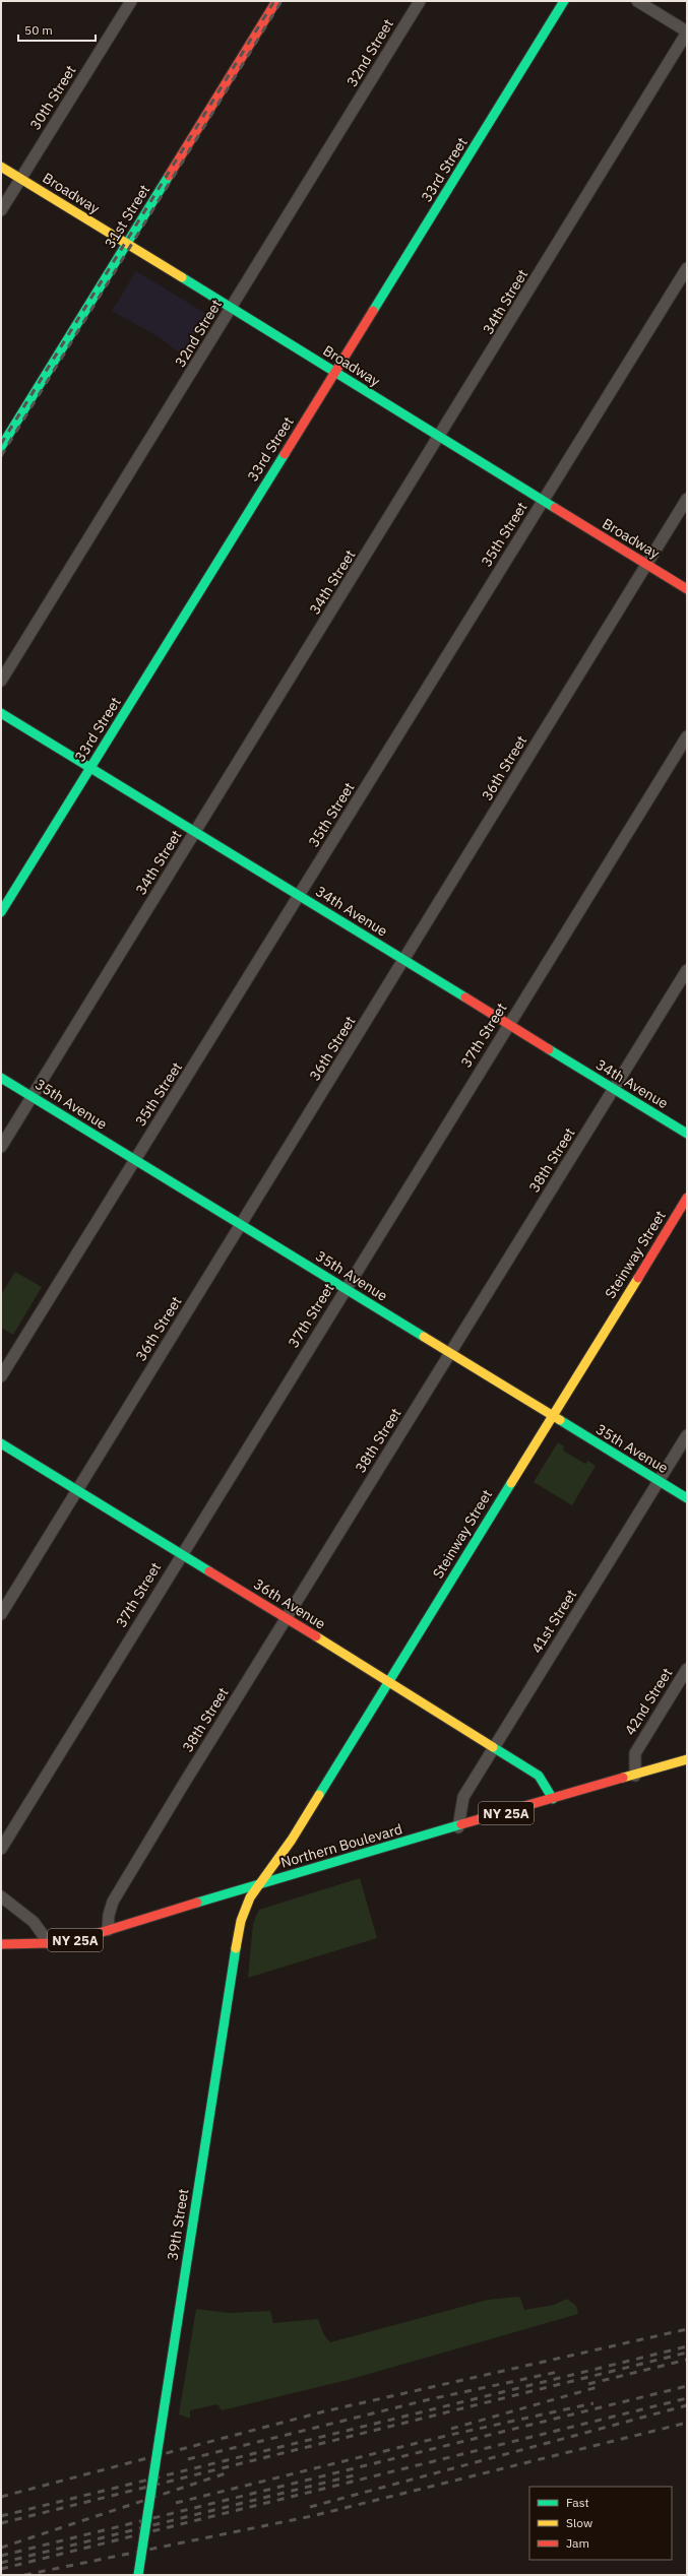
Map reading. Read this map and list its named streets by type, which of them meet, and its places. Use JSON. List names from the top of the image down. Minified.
{"streets":{"main road":["33rd Street","Broadway","31st Street","34th Avenue","35th Avenue","Steinway Street","36th Avenue","NY 25A","Northern Boulevard","39th Street"],"street":["32nd Street","30th Street","34th Street","35th Street","36th Street","37th Street","38th Street","41st Street","42nd Street"]},"crossings":[["32nd Street","Broadway"],["30th Street","Broadway"],["33rd Street","Broadway"],["33rd Street","34th Avenue"],["Broadway","31st Street"],["Broadway","34th Street"],["Broadway","35th Street"],["Broadway","36th Street"],["34th Street","34th Avenue"],["34th Street","35th Avenue"],["35th Street","34th Avenue"],["35th Street","35th Avenue"],["36th Street","34th Avenue"],["36th Street","35th Avenue"],["36th Street","36th Avenue"],["34th Avenue","37th Street"],["34th Avenue","38th Street"],["37th Street","35th Avenue"],["37th Street","36th Avenue"],["35th Avenue","38th Street"],["35th Avenue","Steinway Street"],["35th Avenue","41st Street"],["38th Street","36th Avenue"],["38th Street","Northern Boulevard"],["Steinway Street","36th Avenue"],["Steinway Street","Northern Boulevard"],["Steinway Street","39th Street"],["36th Avenue","41st Street"],["36th Avenue","Northern Boulevard"],["41st Street","Northern Boulevard"],["42nd Street","Northern Boulevard"],["Northern Boulevard","39th Street"]],"legend":["Fast","Slow","Jam"],"scale_bar":"50 m"}
